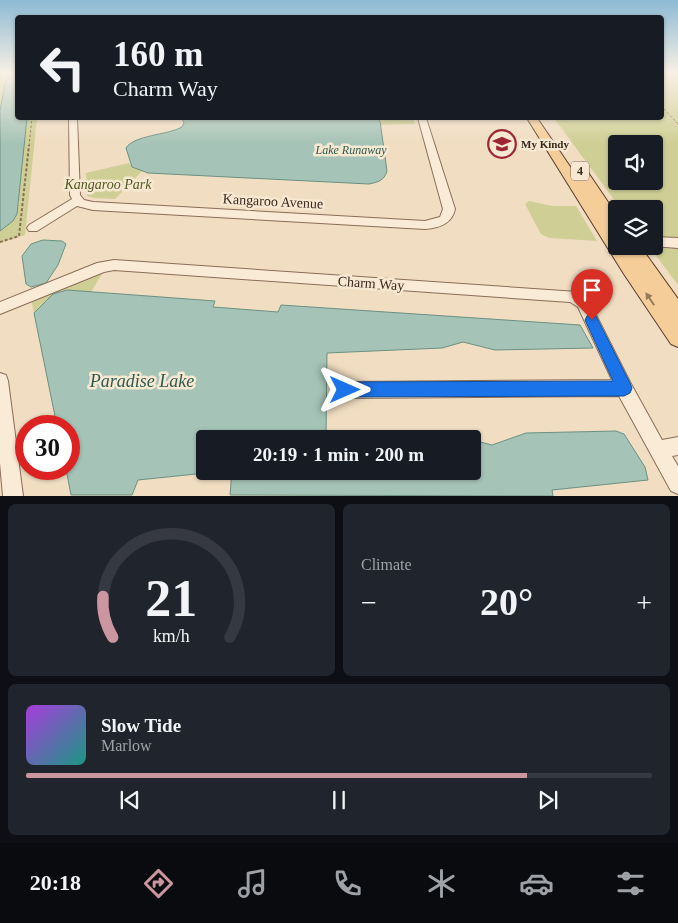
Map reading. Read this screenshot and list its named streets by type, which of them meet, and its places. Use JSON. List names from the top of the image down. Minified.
{"streets":{"main road":["4"],"street":["Kangaroo Avenue","Charm Way"]},"water":["Lake Runaway","Paradise Lake"],"parks":["Kangaroo Park"],"places":{"school or university":["My Kindy"]},"page":{"turn":["160 m","Charm Way"],"limit":"30","trip":"20:19 · 1 min · 200 m","tile":"Climate","heat":["−","20°","+"],"song":["Slow Tide","Marlow"],"tabs":"20:18","gauge":["21","km/h"]}}
